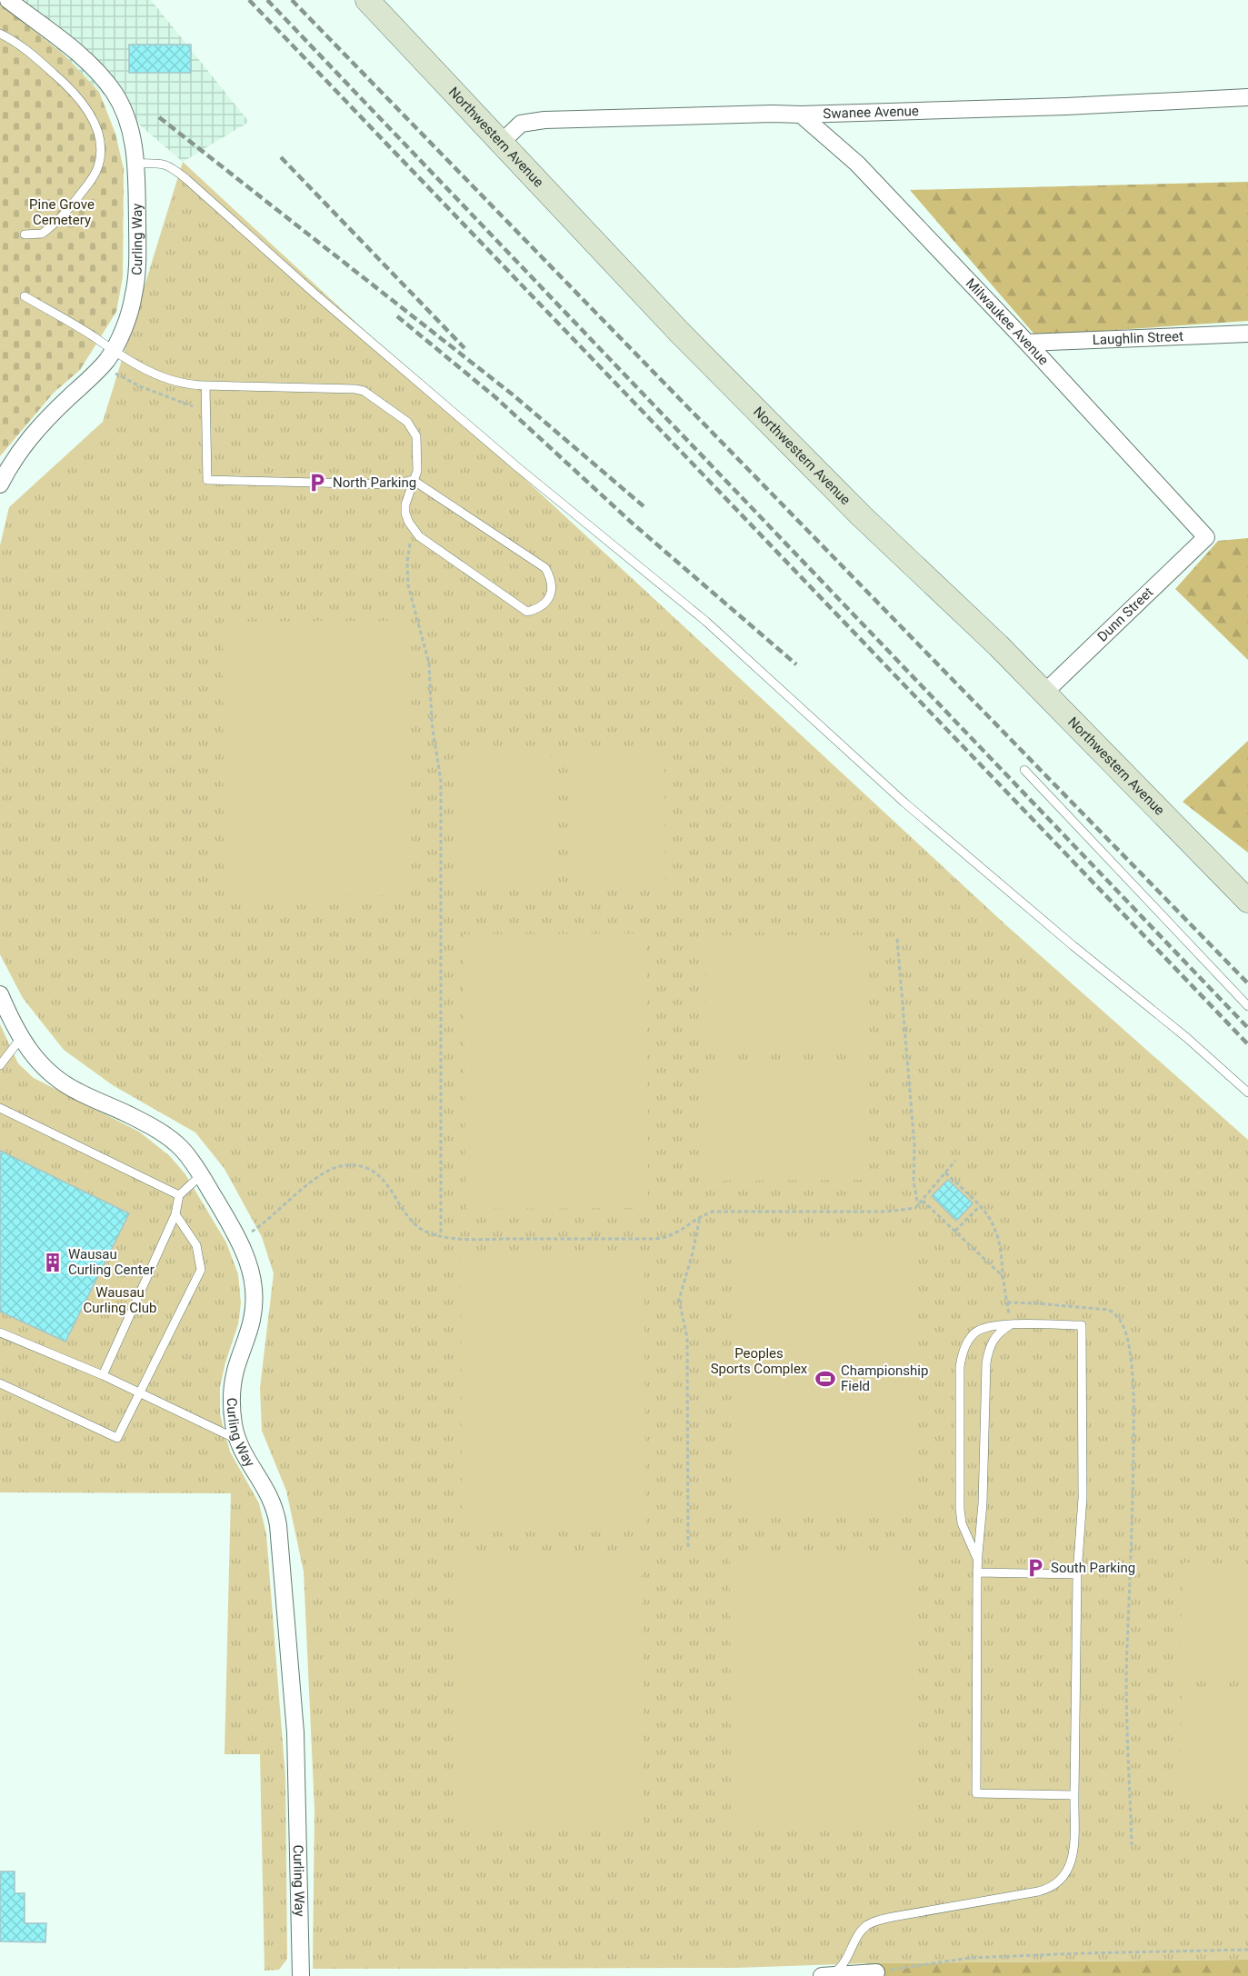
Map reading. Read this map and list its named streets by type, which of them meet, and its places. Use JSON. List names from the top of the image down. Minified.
{"streets":{"street":["Swanee Avenue","Northwestern Avenue","Curling Way","Milwaukee Avenue","Laughlin Street","Dunn Street"]},"crossings":[["Swanee Avenue","Northwestern Avenue"],["Swanee Avenue","Milwaukee Avenue"],["Northwestern Avenue","Dunn Street"],["Milwaukee Avenue","Laughlin Street"],["Milwaukee Avenue","Dunn Street"]],"parks":["Pine Grove Cemetery","Wausau Curling Club","Peoples Sports Complex"],"places":{"parking":["North Parking","South Parking"],"building":["Wausau Curling Center"],"sports":["Championship Field"]}}
